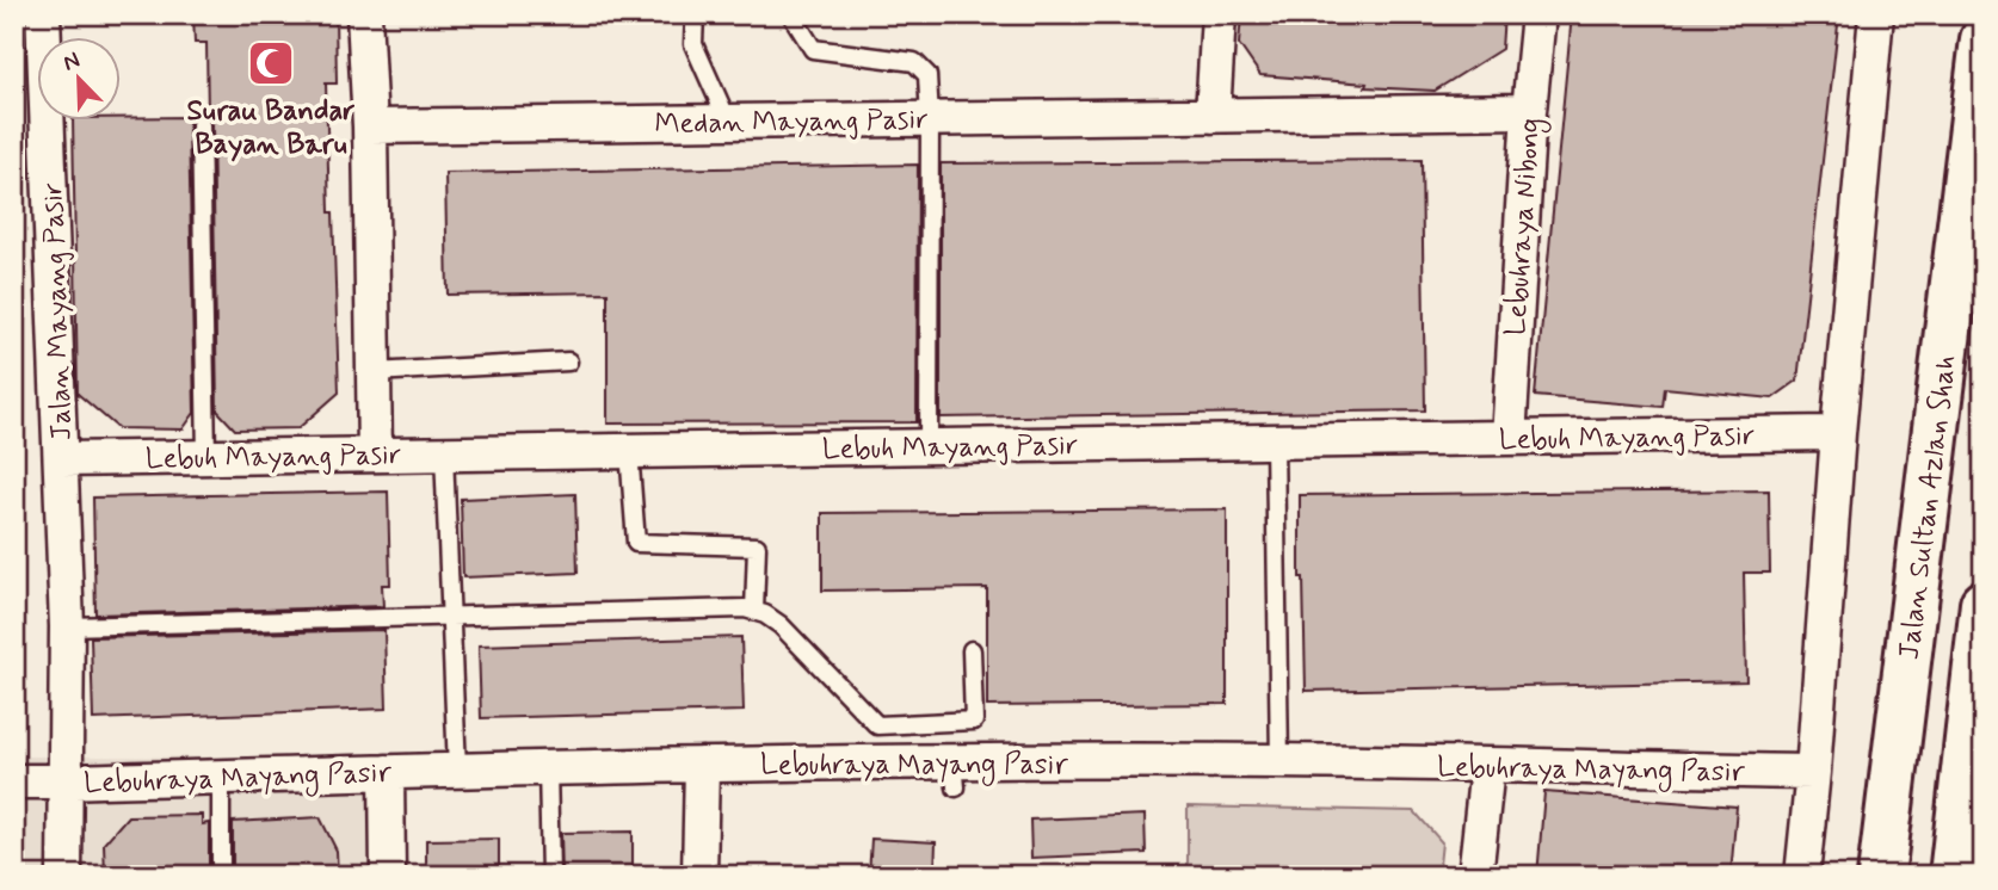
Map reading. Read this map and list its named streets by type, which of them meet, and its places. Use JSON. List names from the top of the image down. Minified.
{"streets":{"highway":["Jalan Sultan Azlan Shah"],"street":["Medan Mayang Pasir","Lebuhraya Nibong","Jalan Mayang Pasir","Lebuh Mayang Pasir","Lebuhraya Mayang Pasir"]},"crossings":[["Medan Mayang Pasir","Lebuhraya Nibong"],["Lebuhraya Nibong","Lebuh Mayang Pasir"],["Jalan Mayang Pasir","Lebuh Mayang Pasir"],["Jalan Mayang Pasir","Lebuhraya Mayang Pasir"]],"places":{"mosque":["Surau Bandar Bayan Baru"]},"north":"top left"}
